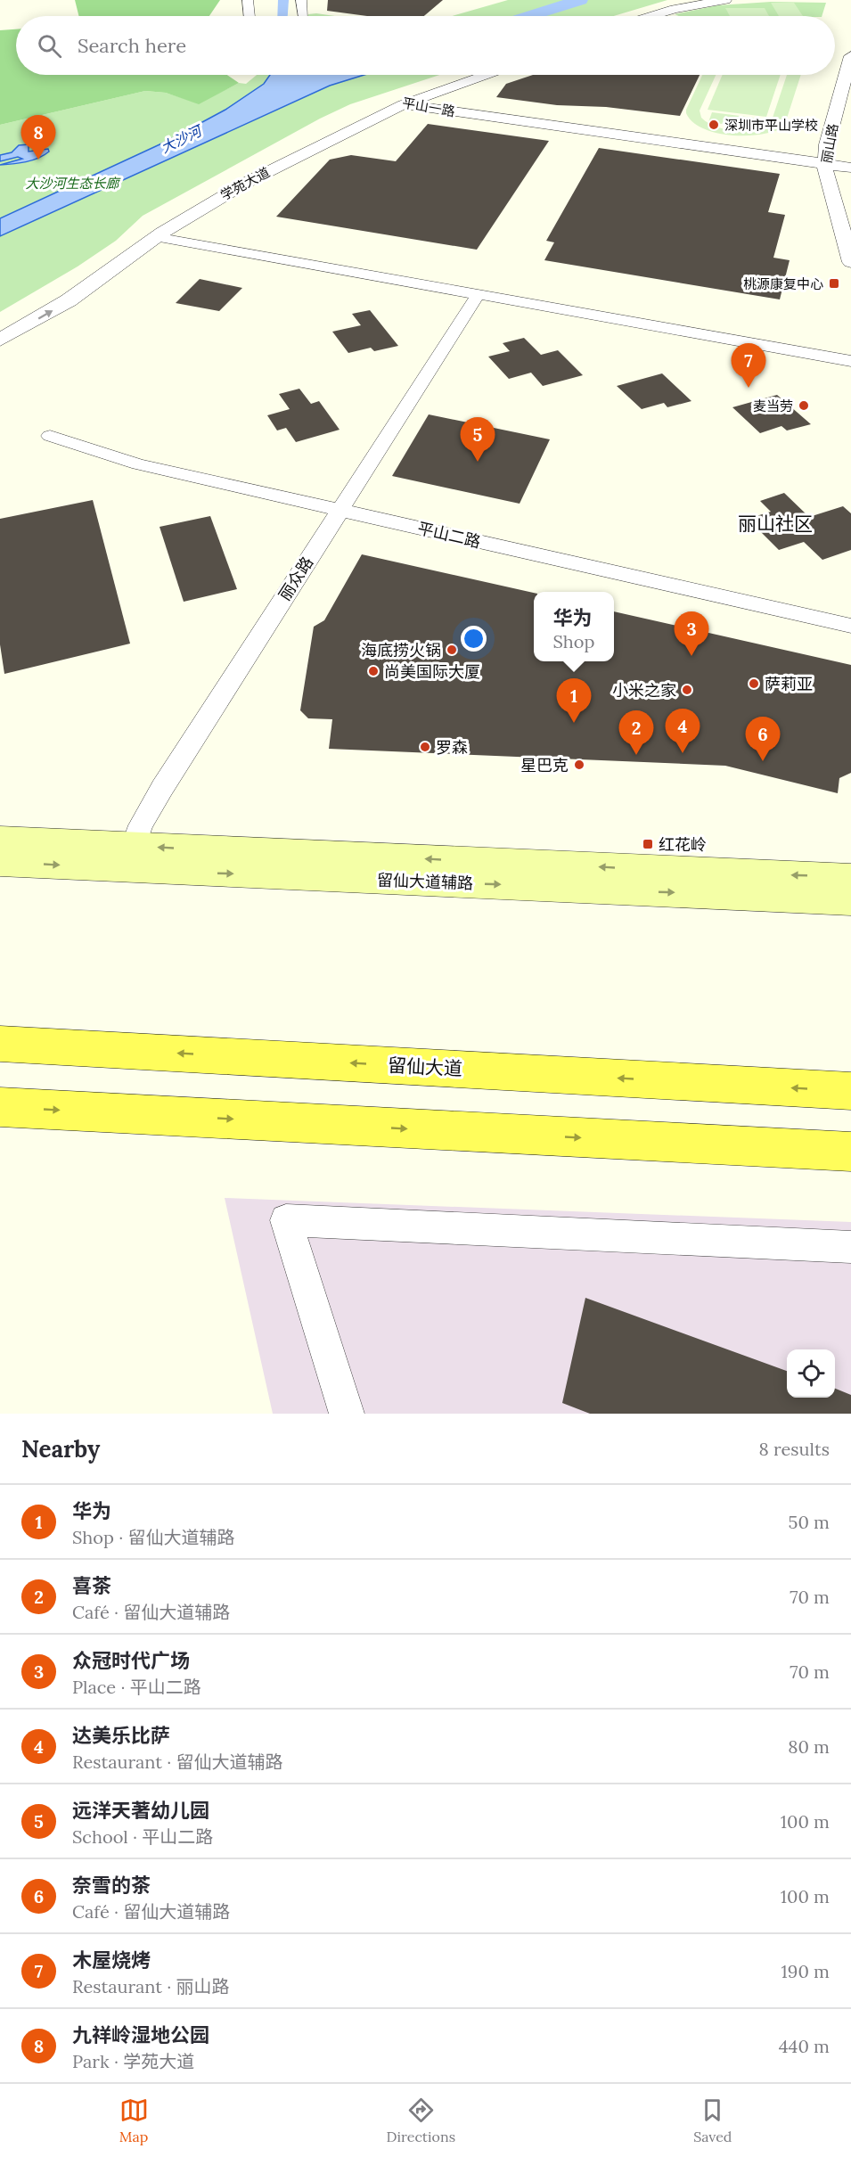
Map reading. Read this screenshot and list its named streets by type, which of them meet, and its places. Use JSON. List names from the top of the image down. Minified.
{"streets":{"main road":["留仙大道辅路","留仙大道"],"street":["平山一路","丽山路","学苑大道","平山二路","丽众路"]},"crossings":[["平山一路","丽山路"],["平山一路","学苑大道"],["平山二路","丽众路"],["丽众路","留仙大道辅路"]],"districts":["丽山社区"],"water":["大沙河"],"parks":["大沙河生态长廊"],"places":{"other":["深圳市平山学校","麦当劳","海底捞火锅","尚美国际大厦","萨莉亚","小米之家","罗森","星巴克"],"transit":["桃源康复中心","红花岭"]},"page":{"search":"Search here","pins":["8","7","5","3","1","4","2","6"],"popup":["华为","Shop"],"heading":["Nearby","8 results"],"list":[{"mark":"1","name":"华为","note":"Shop · 留仙大道辅路","value":"50 m"},{"mark":"2","name":"喜茶","note":"Café · 留仙大道辅路","value":"70 m"},{"mark":"3","name":"众冠时代广场","note":"Place · 平山二路","value":"70 m"},{"mark":"4","name":"达美乐比萨","note":"Restaurant · 留仙大道辅路","value":"80 m"},{"mark":"5","name":"远洋天著幼儿园","note":"School · 平山二路","value":"100 m"},{"mark":"6","name":"奈雪的茶","note":"Café · 留仙大道辅路","value":"100 m"},{"mark":"7","name":"木屋烧烤","note":"Restaurant · 丽山路","value":"190 m"},{"mark":"8","name":"九祥岭湿地公园","note":"Park · 学苑大道","value":"440 m"}],"nav":["Map","Directions","Saved"]}}
